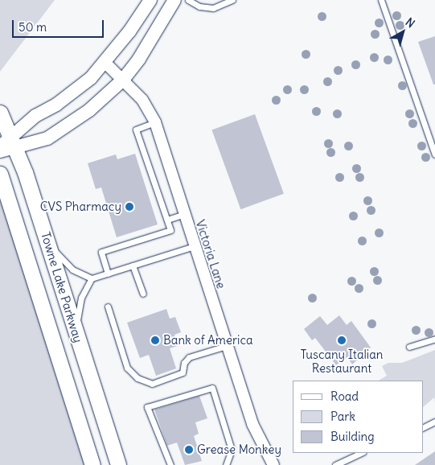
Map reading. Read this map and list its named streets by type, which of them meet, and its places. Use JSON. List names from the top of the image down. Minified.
{"streets":{"main road":["Towne Lake Parkway"],"street":["Victoria Lane"]},"places":["CVS Pharmacy","Bank of America","Tuscany Italian Restaurant","Grease Monkey"],"legend":["Road","Park","Building"],"scale_bar":"50 m","north":"top right"}
